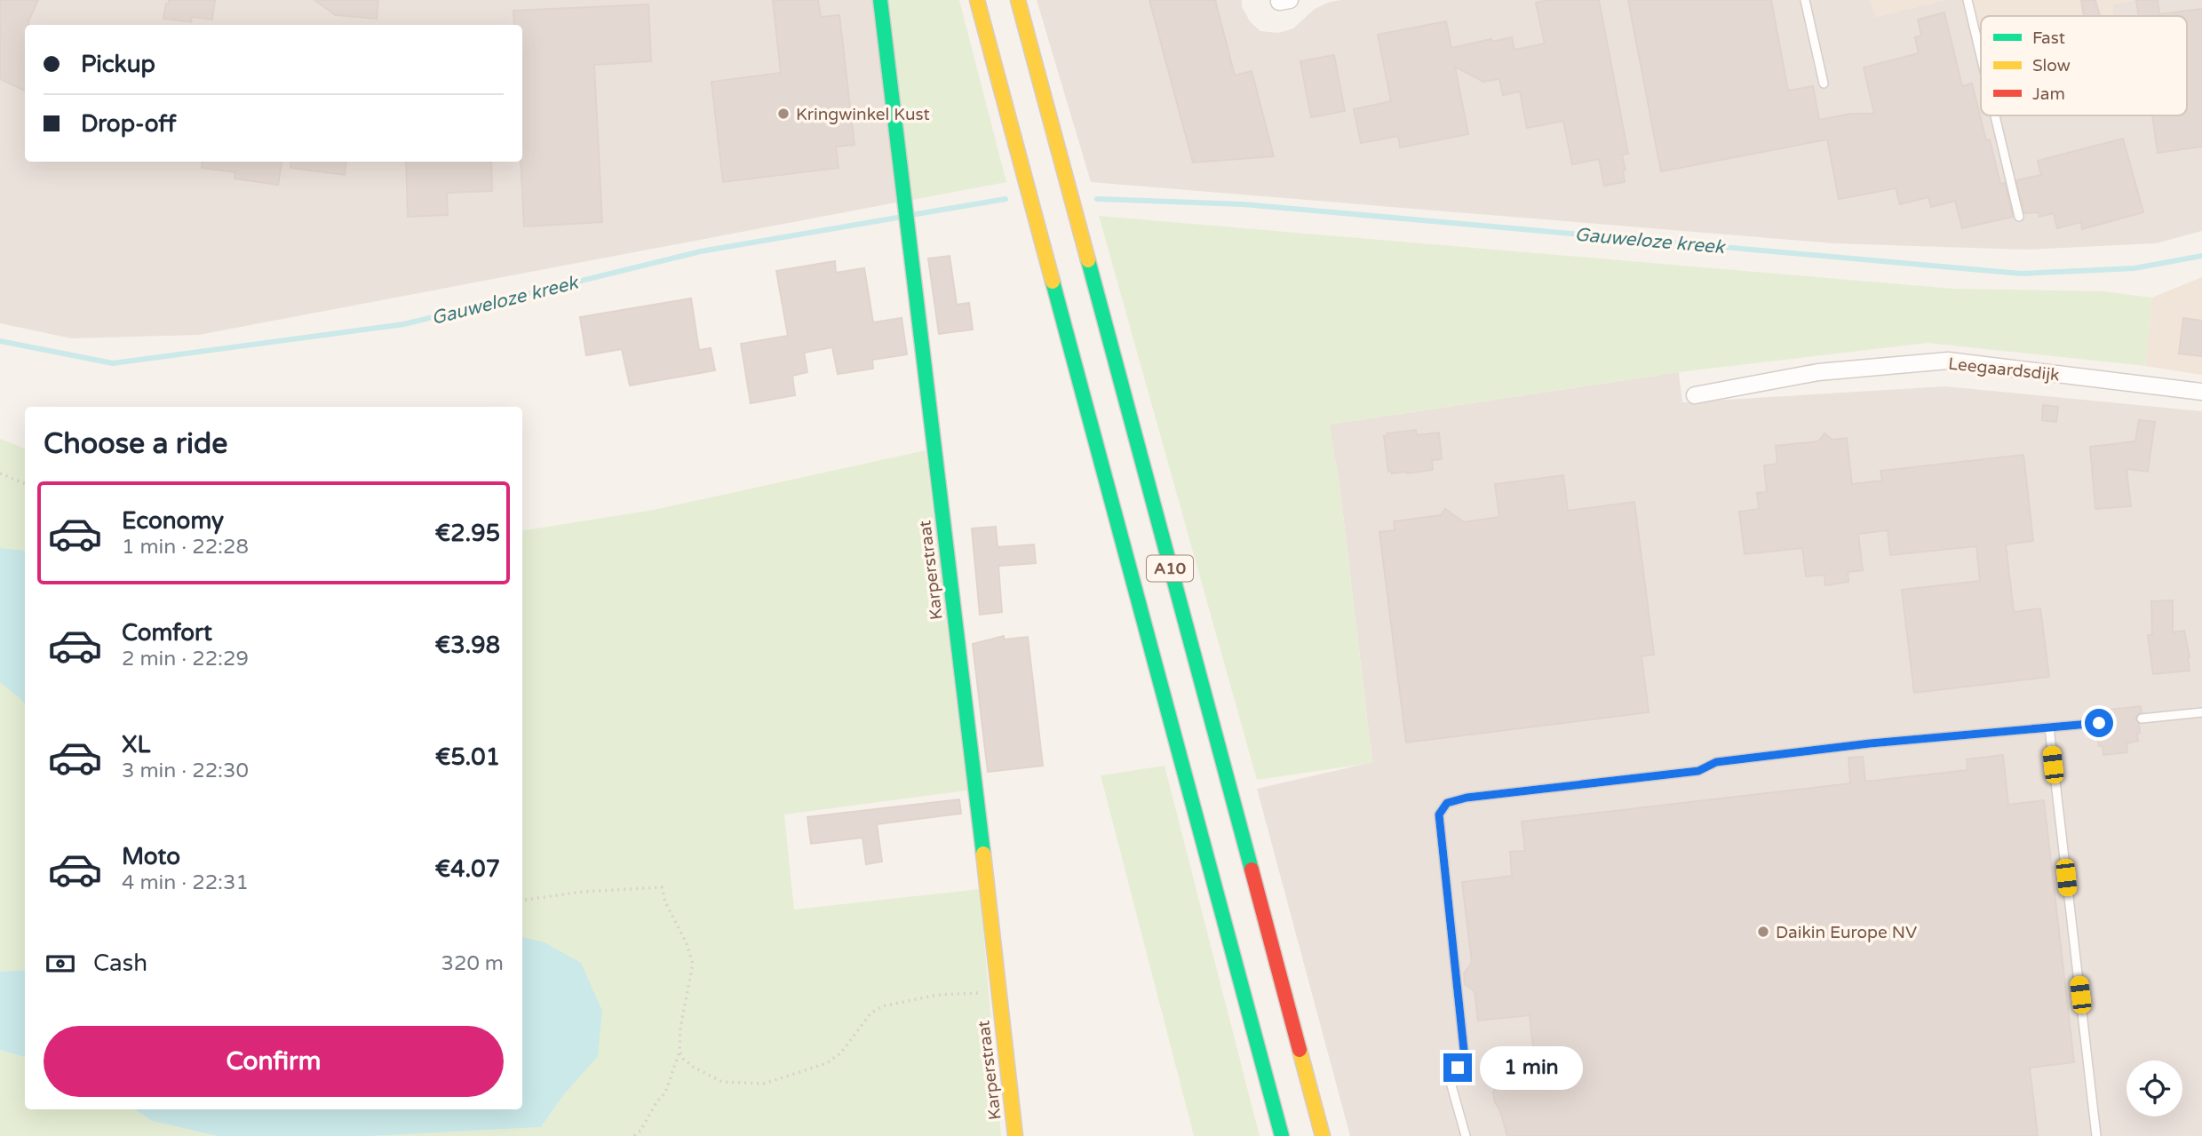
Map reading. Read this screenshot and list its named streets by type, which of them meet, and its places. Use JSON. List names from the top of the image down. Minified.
{"streets":{"main road":["A10","Karperstraat"],"street":["Leegaardsdijk"]},"water":["Gauweloze kreek"],"places":["Kringwinkel Kust","Daikin Europe NV"],"legend":["Fast","Slow","Jam"],"page":{"banner":["Pickup","Drop-off"],"heading":"Choose a ride","list":[{"name":"Economy","note":"1 min · 22:28","value":"€2.95"},{"name":"Comfort","note":"2 min · 22:29","value":"€3.98"},{"name":"XL","note":"3 min · 22:30","value":"€5.01"},{"name":"Moto","note":"4 min · 22:31","value":"€4.07"}],"pay":["Cash","320 m"],"buttons":"Confirm","bubble":"1 min"}}
